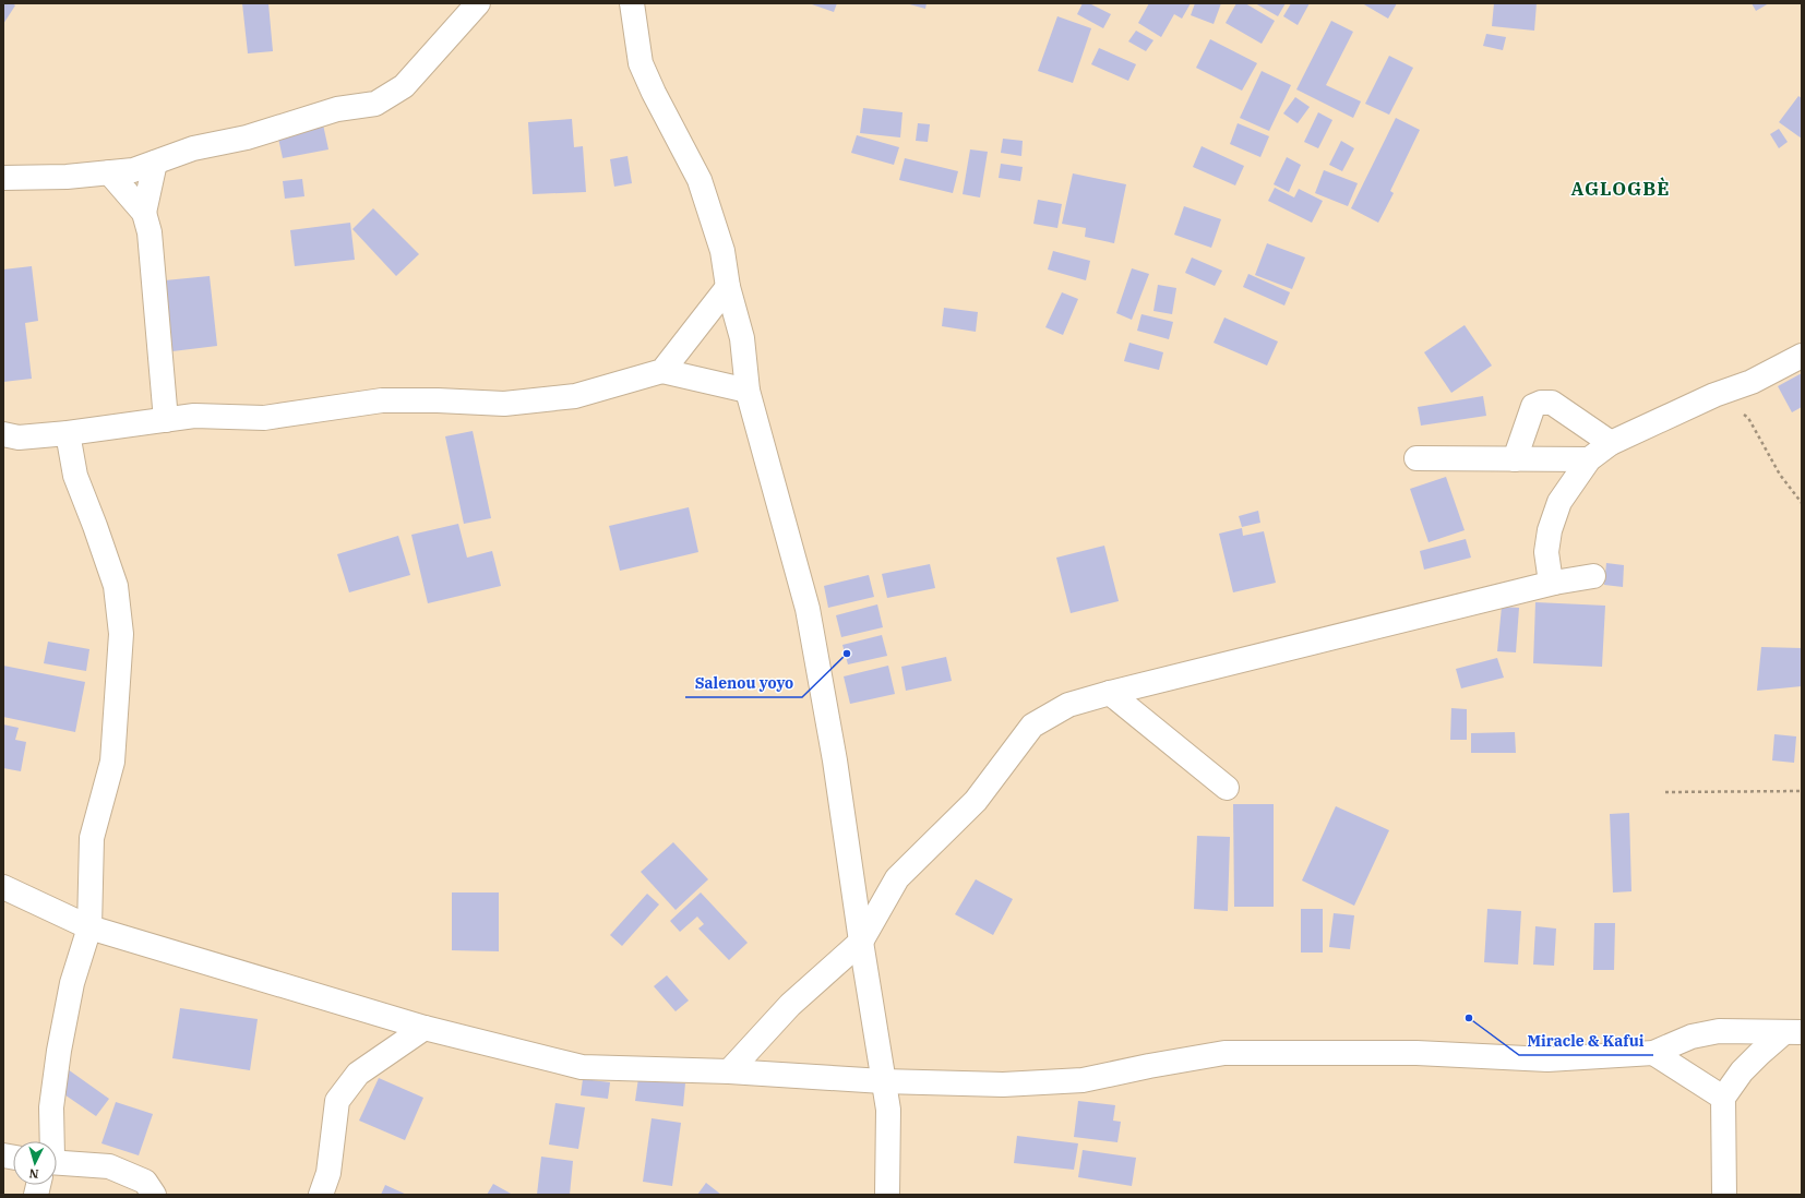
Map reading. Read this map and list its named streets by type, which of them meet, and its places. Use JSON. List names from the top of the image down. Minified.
{"districts":["AGLOGBÈ"],"places":["Salenou yoyo","Miracle & Kafui"],"north":"bottom"}
